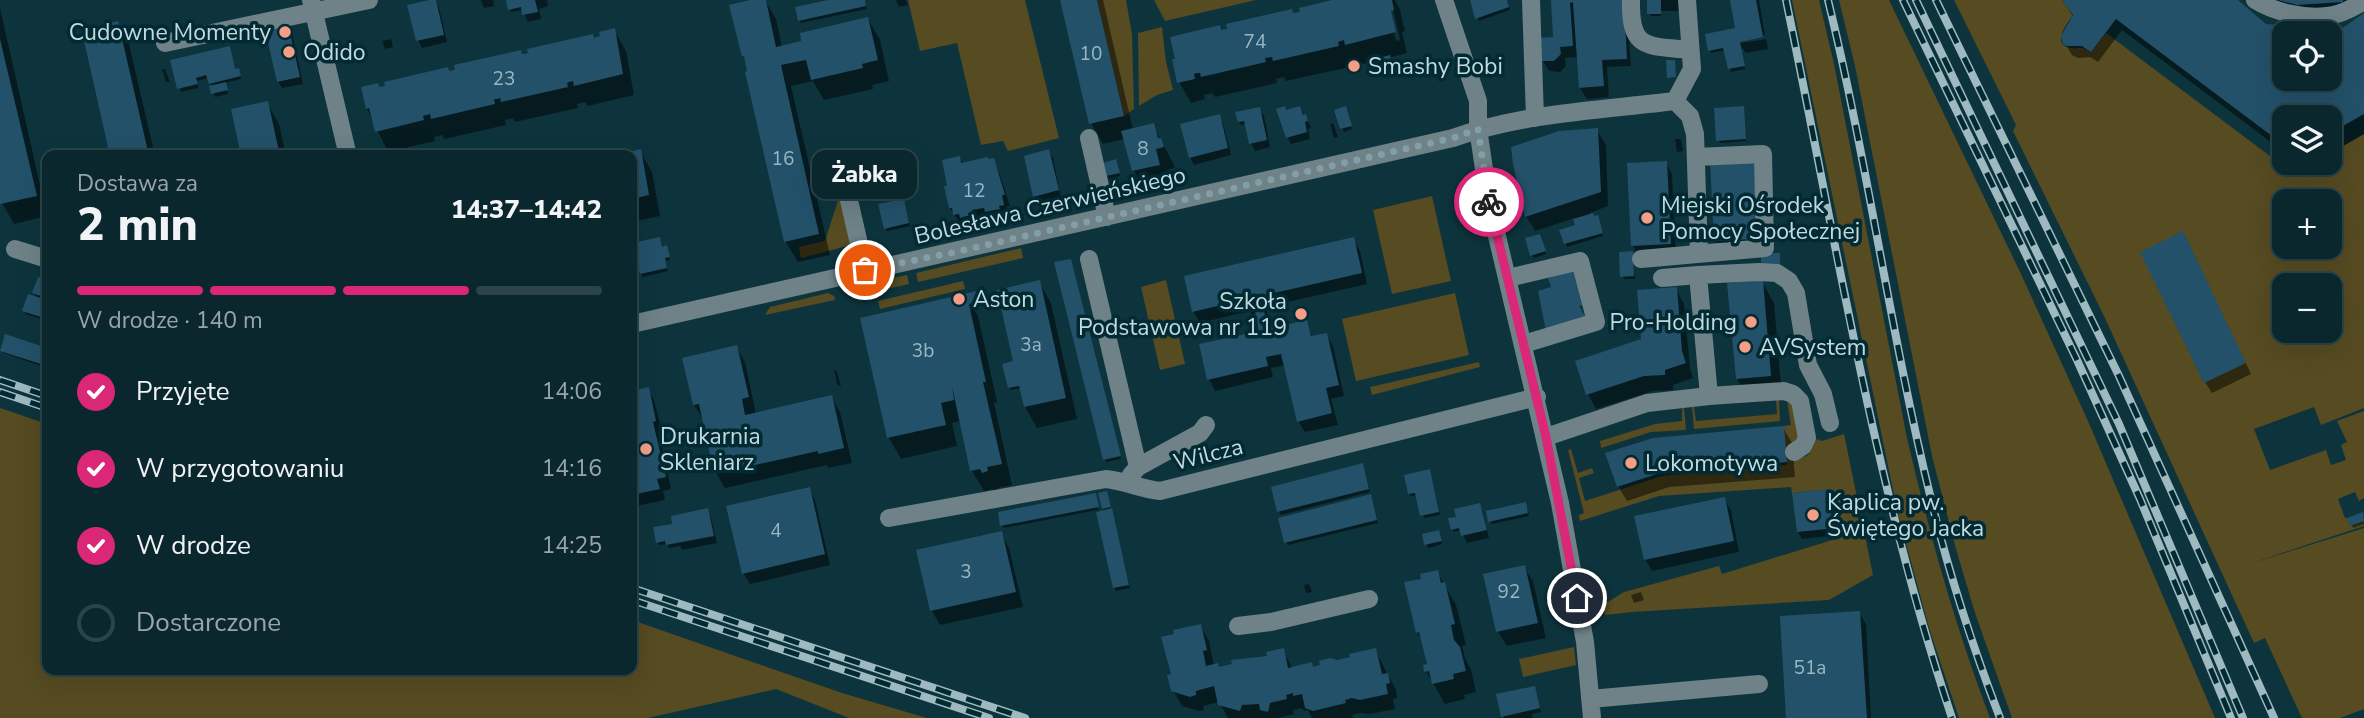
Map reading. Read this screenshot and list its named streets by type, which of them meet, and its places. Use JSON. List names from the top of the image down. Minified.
{"streets":{"street":["Bolesława Czerwieńskiego","Wilcza"]},"places":["Cudowne Momenty","Odido","Smashy Bobi","Miejski Ośrodek Pomocy Społecznej","Żabka","Aston","Szkoła Podstawowa nr 119","Pro-Holding","AVSystem","Drukarnia Skleniarz","Lokomotywa","Kaplica pw. Świętego Jacka"],"house_numbers":["74","10","23","8","16","12","3a","3b","4","3","92","51a"],"page":{"map_buttons":["+","−"],"bubble":"Żabka","heading":["2 min","Dostawa za","14:37–14:42"],"bar":"W drodze · 140 m","list":[["Przyjęte","14:06"],["W przygotowaniu","14:16"],["W drodze","14:25"],"Dostarczone"]}}
